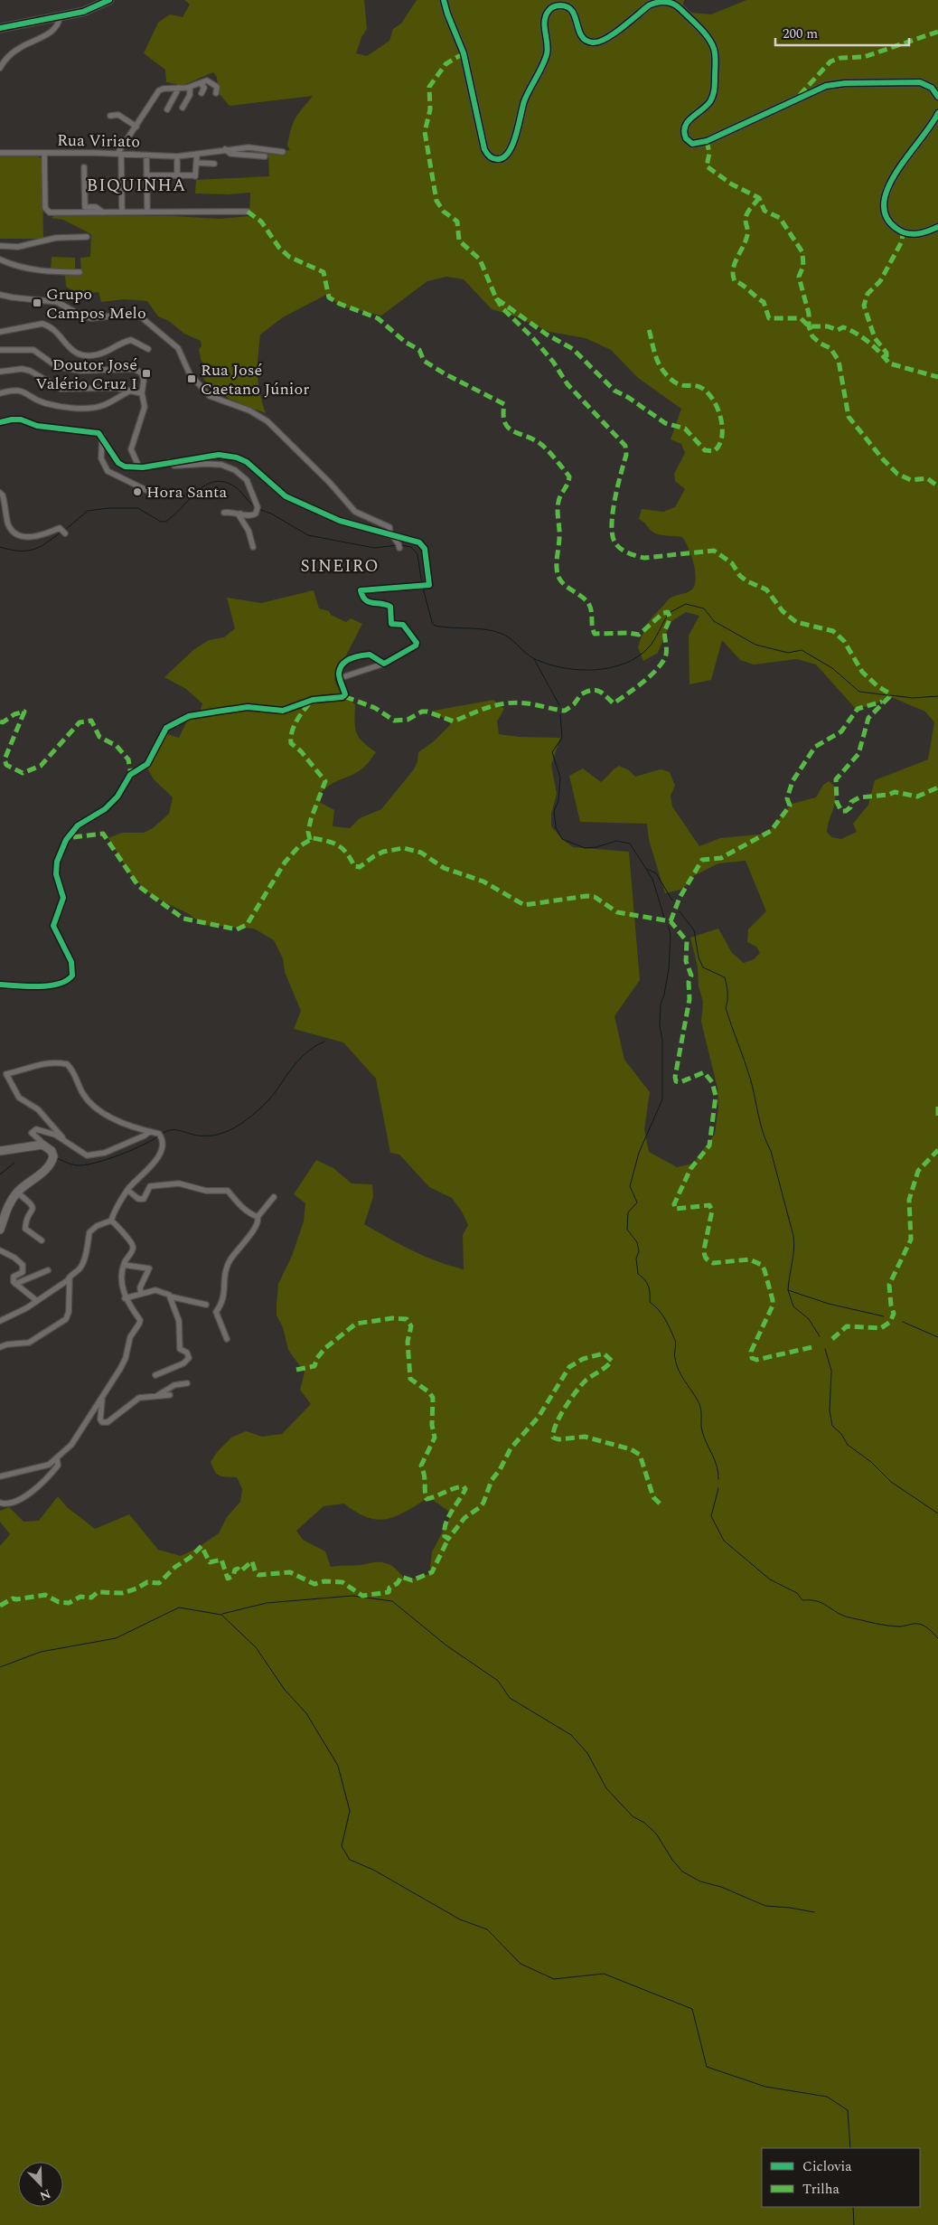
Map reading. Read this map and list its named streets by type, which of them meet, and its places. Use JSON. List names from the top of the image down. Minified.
{"streets":{"street":["Rua Viriato"]},"districts":["BIQUINHA","SINEIRO"],"places":{"transit":["Grupo Campos Melo","Doutor José Valério Cruz I","Rua José Caetano Júnior"],"other":["Hora Santa"]},"legend":["Ciclovia","Trilha"],"scale_bar":"200 m","north":"bottom right"}
